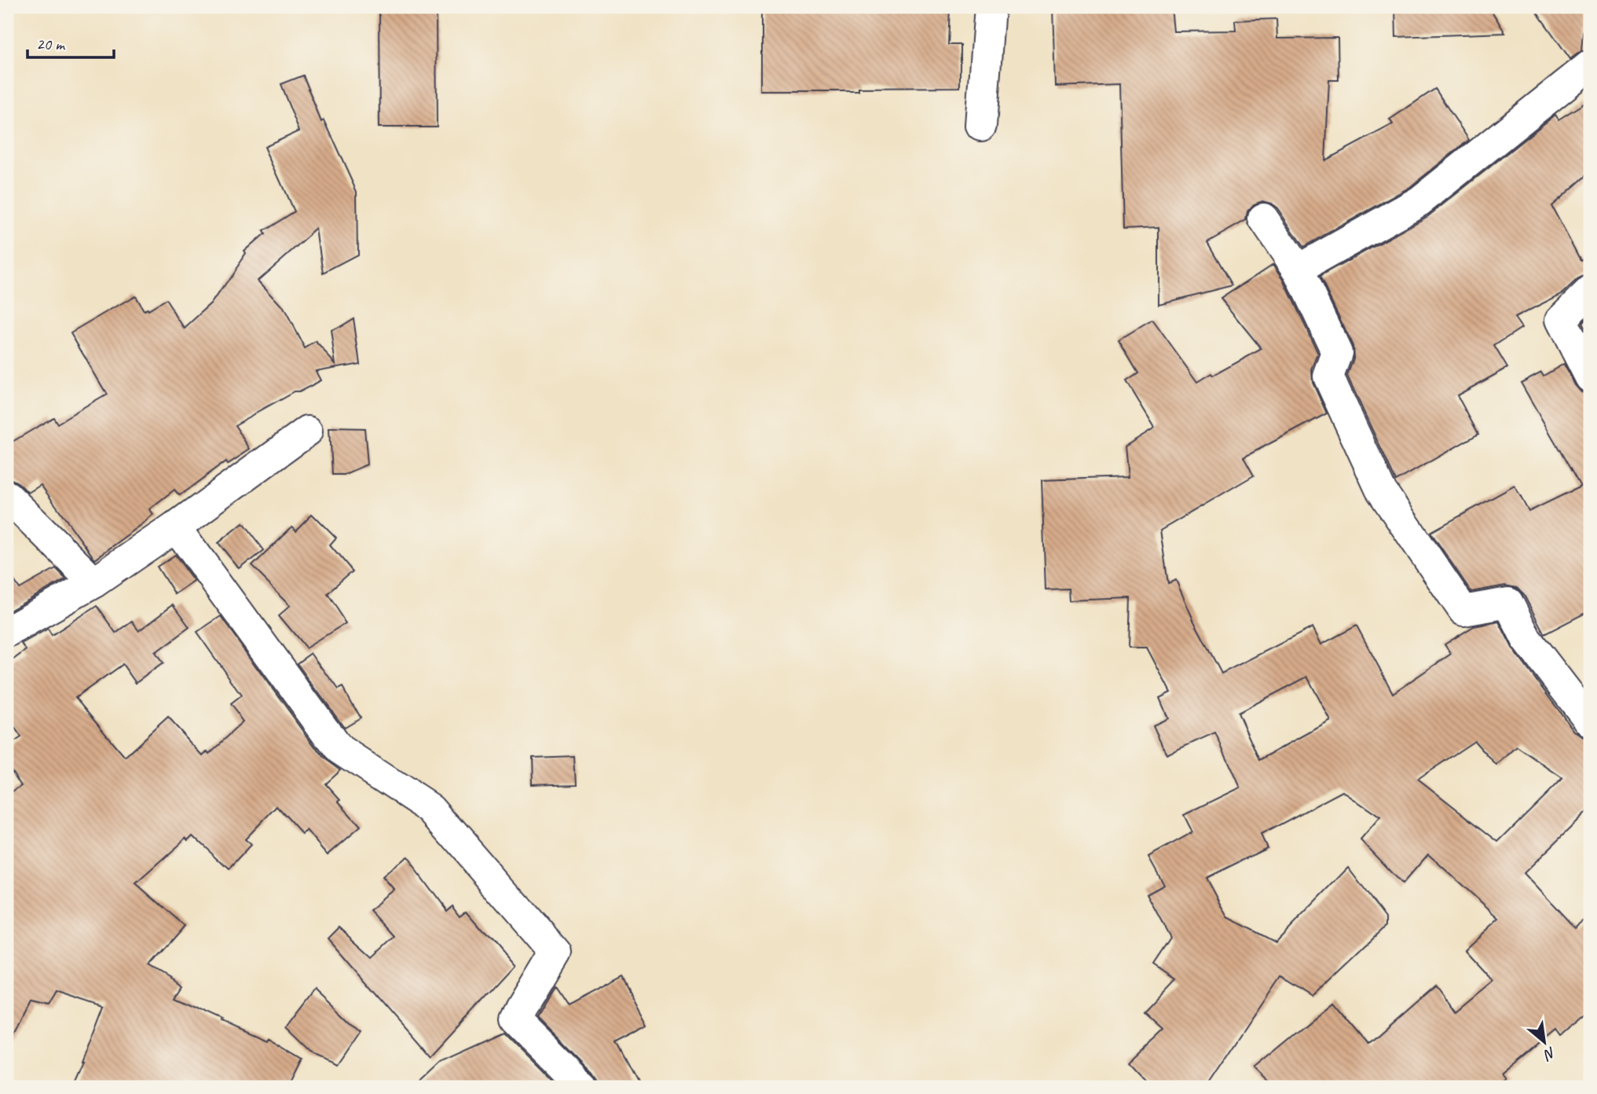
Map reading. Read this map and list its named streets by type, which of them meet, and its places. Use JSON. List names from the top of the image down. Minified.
{"scale_bar":"20 m","north":"bottom right"}
